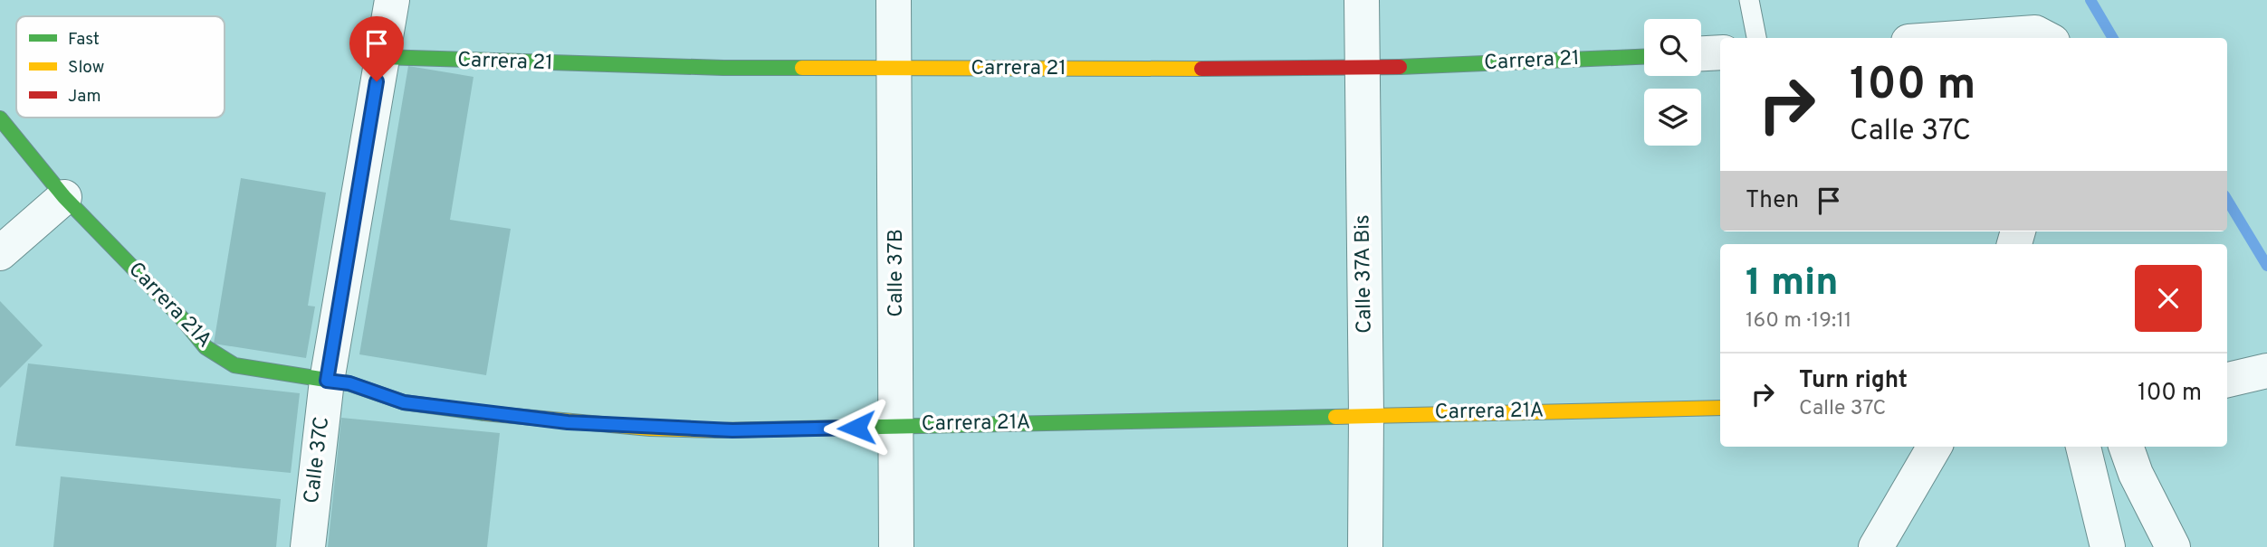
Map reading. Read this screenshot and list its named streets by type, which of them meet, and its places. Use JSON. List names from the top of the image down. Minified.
{"streets":{"street":["Carrera 21","Calle 37B","Calle 37A Bis","Carrera 21A","Calle 37C"]},"crossings":[["Carrera 21","Calle 37B"],["Carrera 21","Calle 37A Bis"],["Carrera 21","Calle 37C"],["Calle 37B","Carrera 21A"],["Calle 37A Bis","Carrera 21A"],["Carrera 21A","Calle 37C"]],"legend":["Fast","Slow","Jam"],"page":{"turn":["100 m","Calle 37C"],"then":"Then","heading":["1 min","160 m · 19:11"],"list":[{"name":"Turn right","note":"Calle 37C","value":"100 m"}]}}
